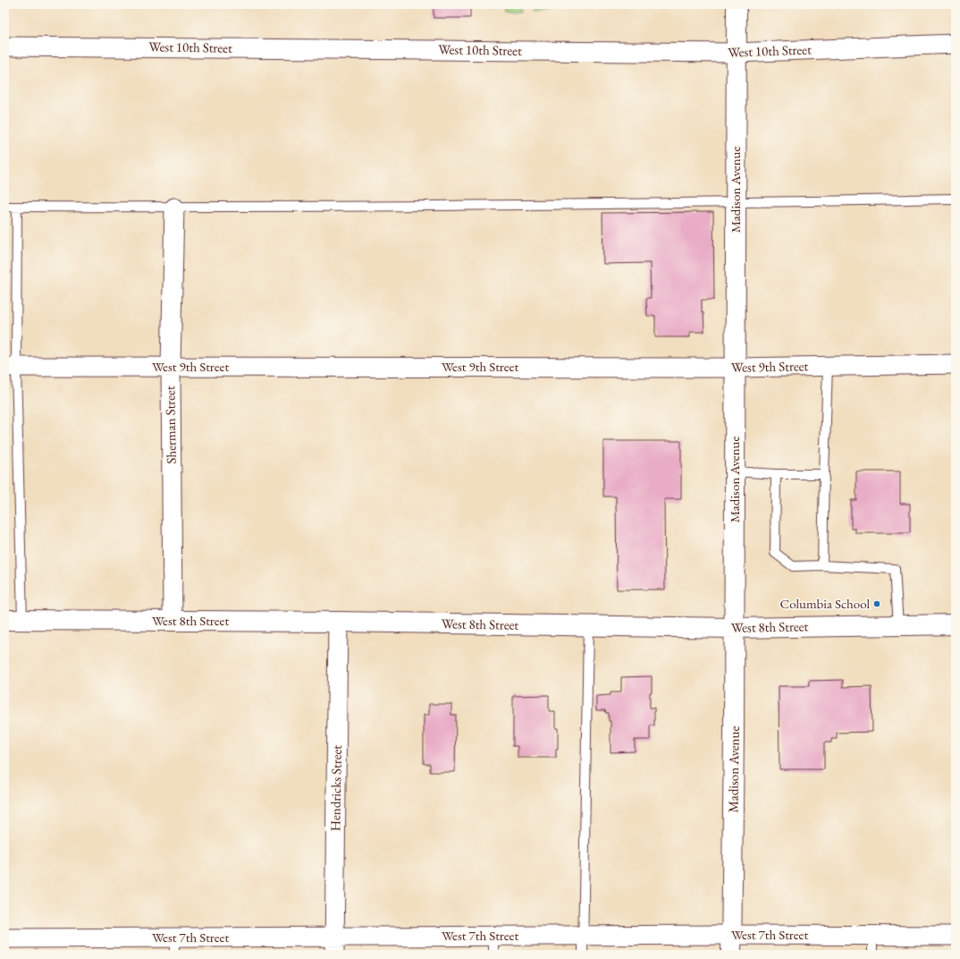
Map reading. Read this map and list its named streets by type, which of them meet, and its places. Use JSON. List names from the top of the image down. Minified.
{"streets":{"street":["West 10th Street","Madison Avenue","West 9th Street","Sherman Street","West 8th Street","Hendricks Street","West 7th Street"]},"crossings":[["West 10th Street","Madison Avenue"],["Madison Avenue","West 9th Street"],["Madison Avenue","West 8th Street"],["Madison Avenue","West 7th Street"],["West 9th Street","Sherman Street"],["Sherman Street","West 8th Street"],["West 8th Street","Hendricks Street"],["Hendricks Street","West 7th Street"]],"places":["Columbia School"]}
